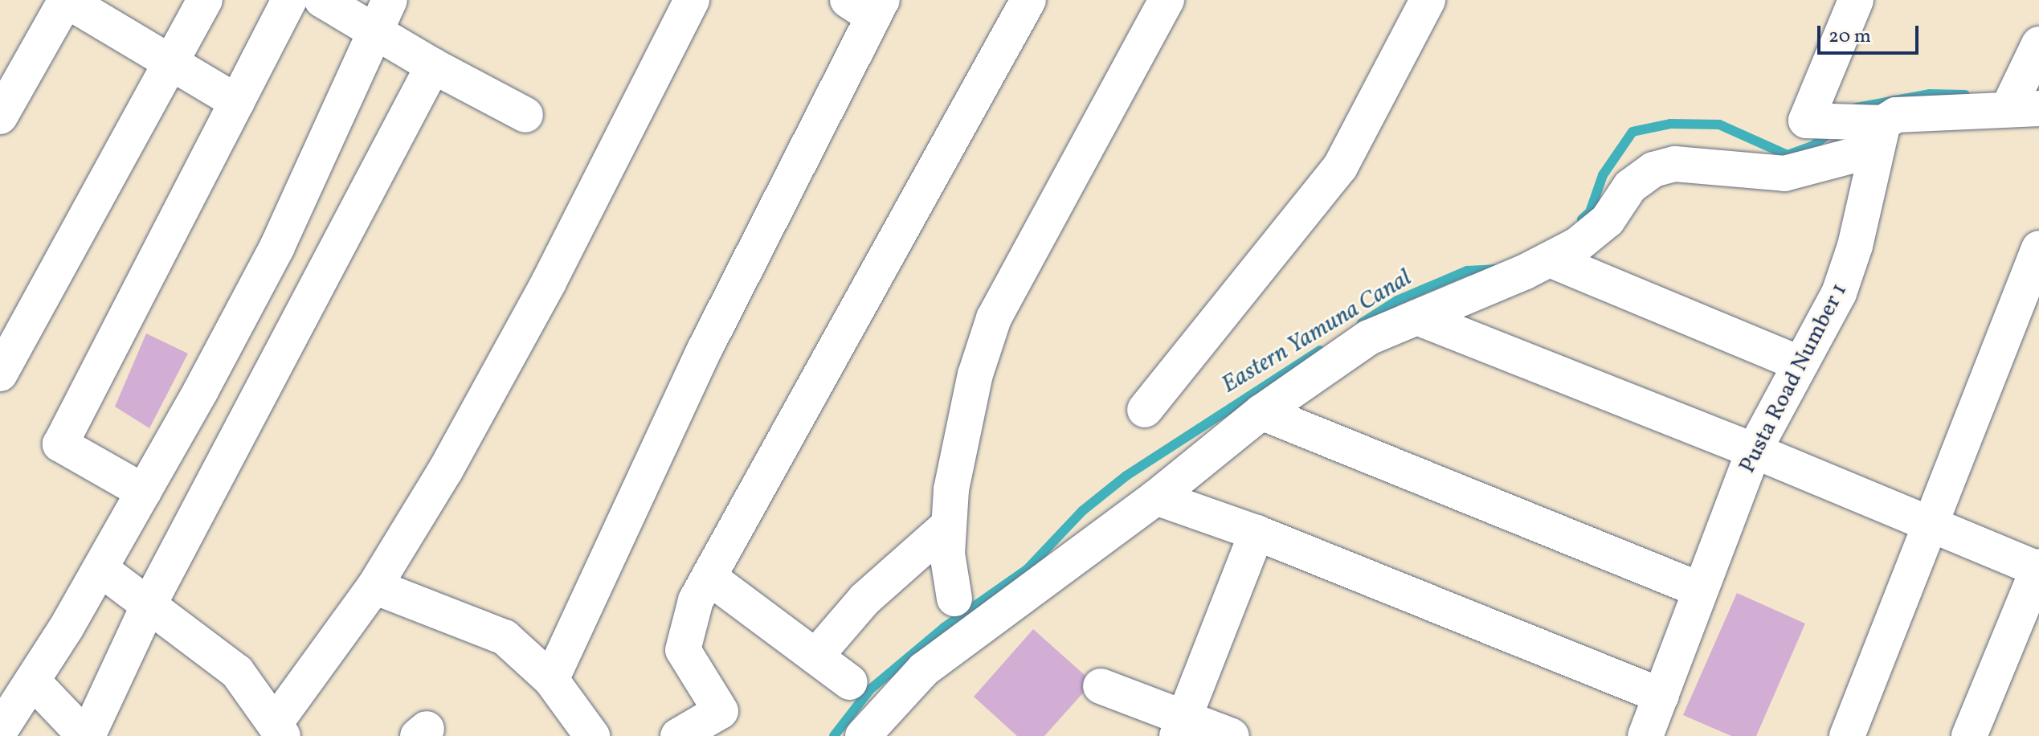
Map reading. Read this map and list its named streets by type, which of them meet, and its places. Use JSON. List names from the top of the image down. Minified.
{"streets":{"street":["Pusta Road Number 1"]},"water":["Eastern Yamuna Canal"],"scale_bar":"20 m"}
